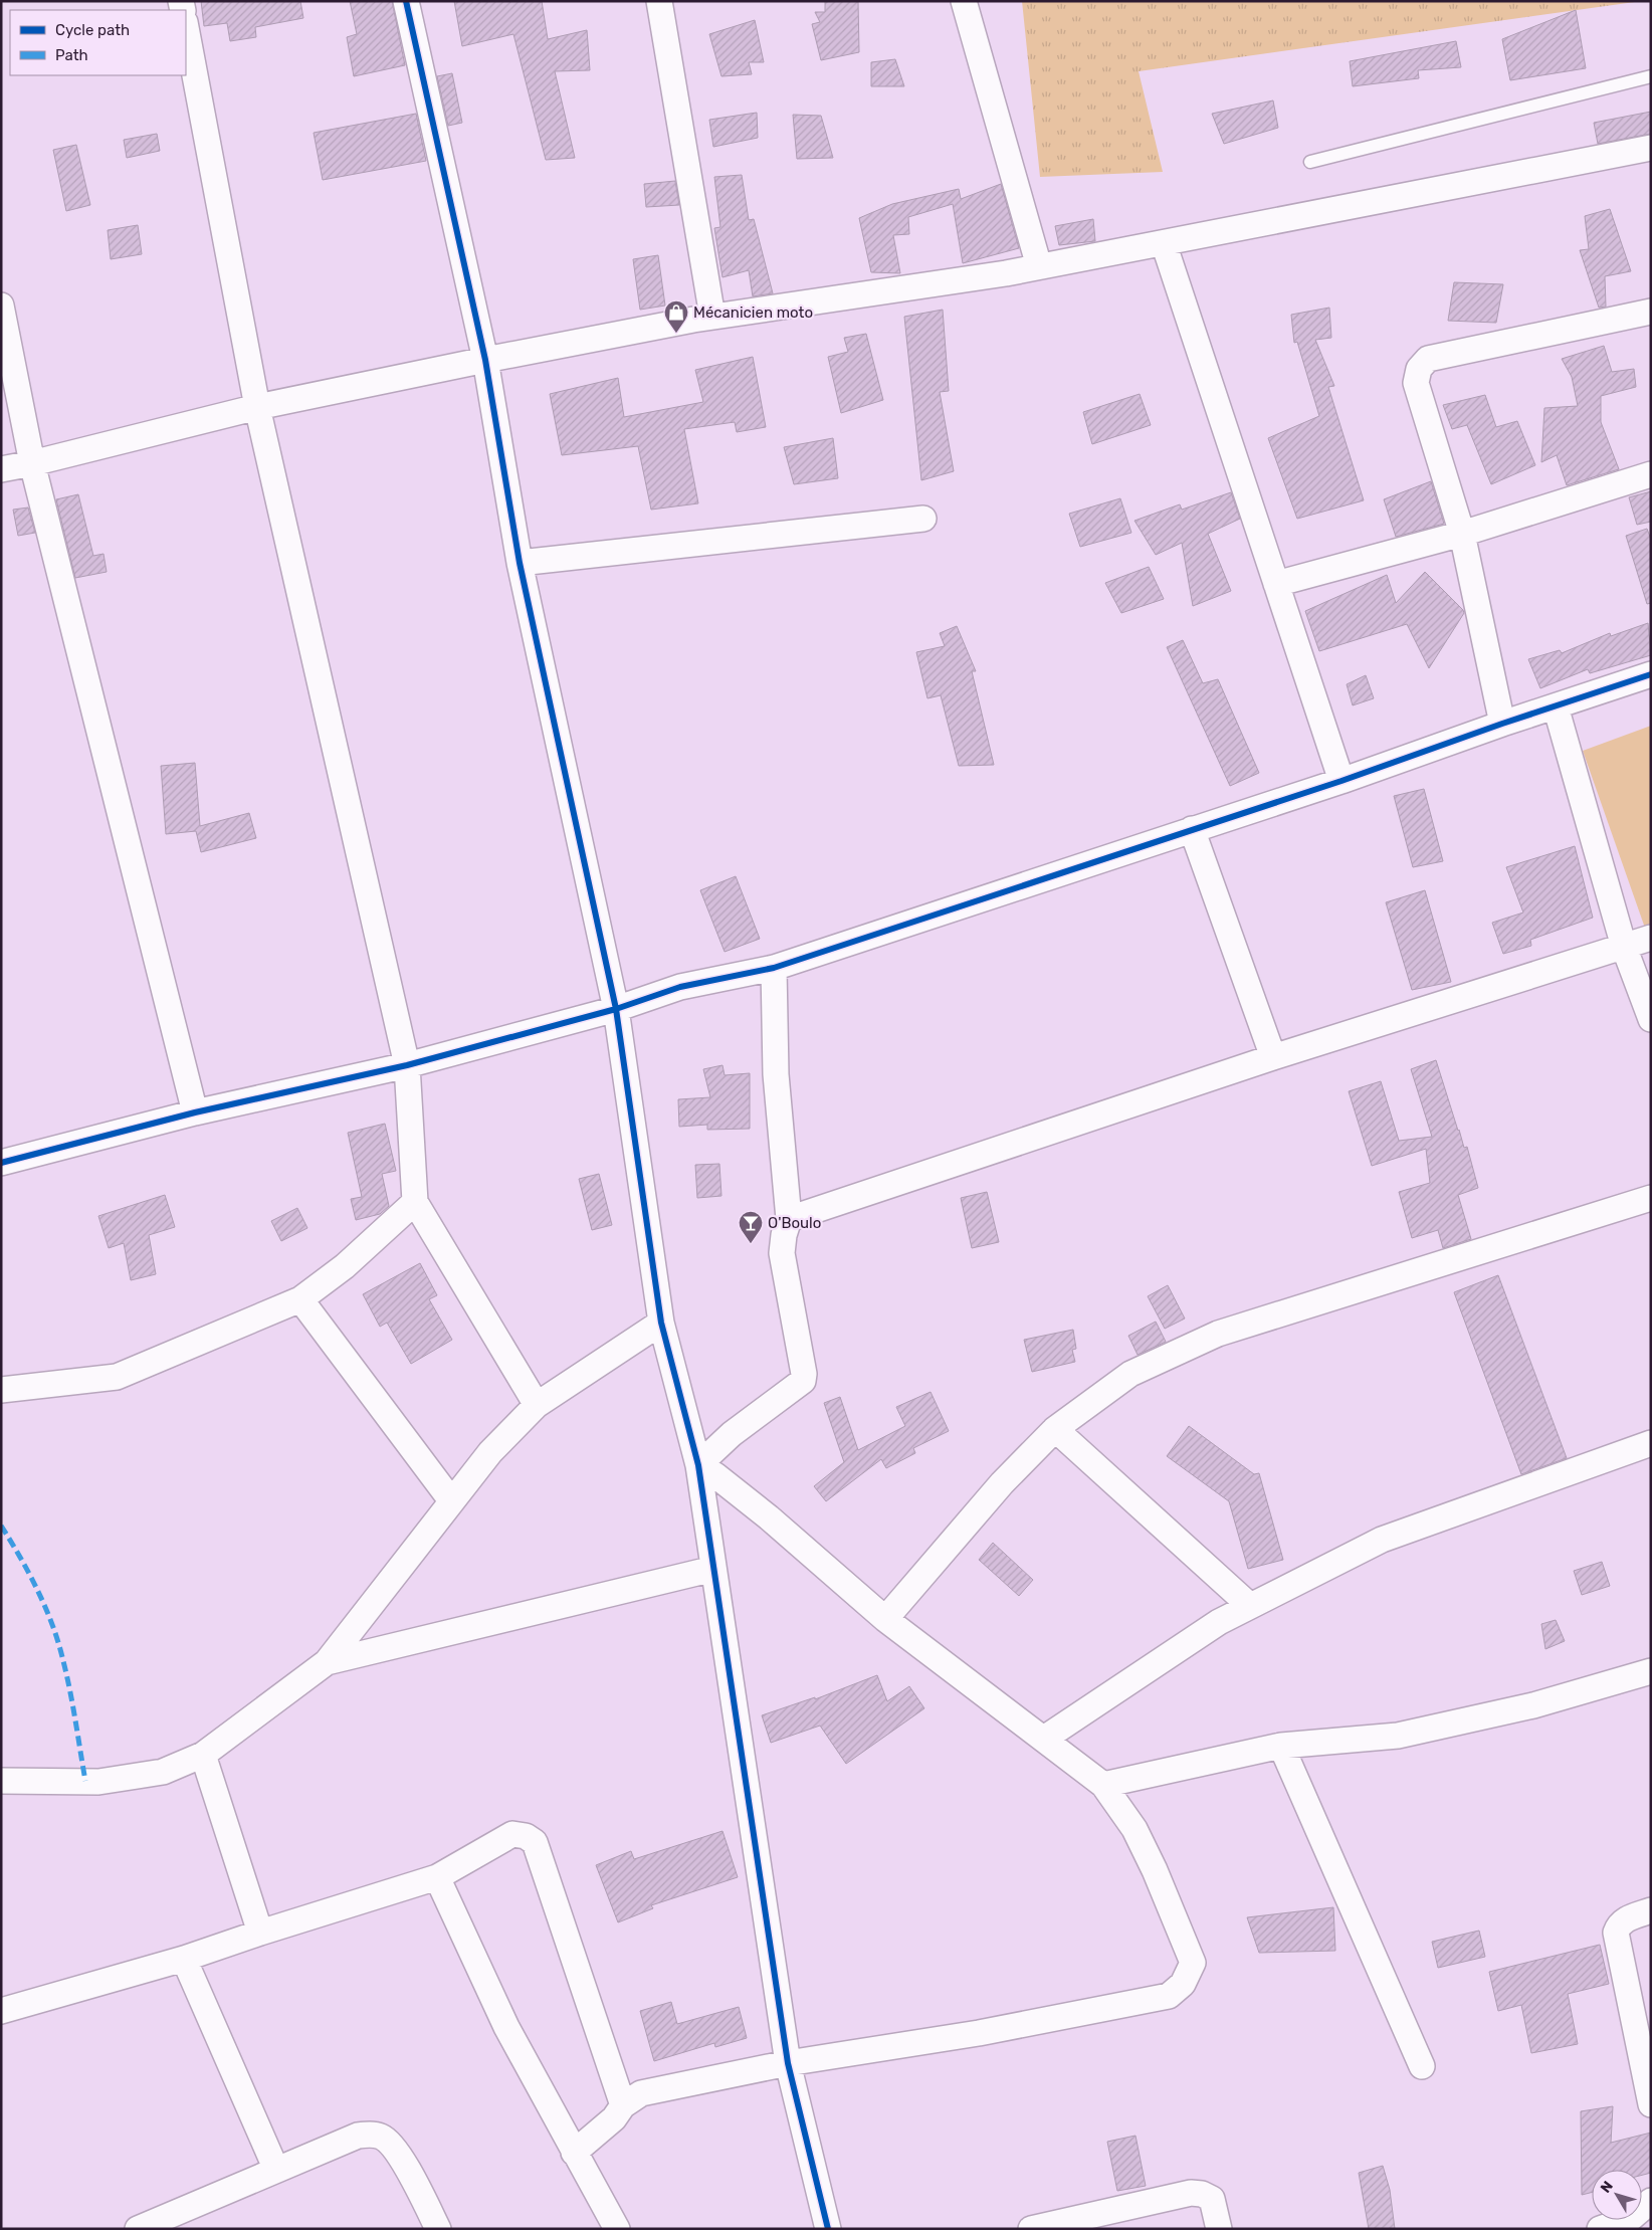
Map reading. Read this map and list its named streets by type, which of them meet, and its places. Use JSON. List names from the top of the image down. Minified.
{"places":{"shop":["Mécanicien moto"],"bar":["O'Boulo"]},"legend":["Cycle path","Path"],"north":"top left"}
